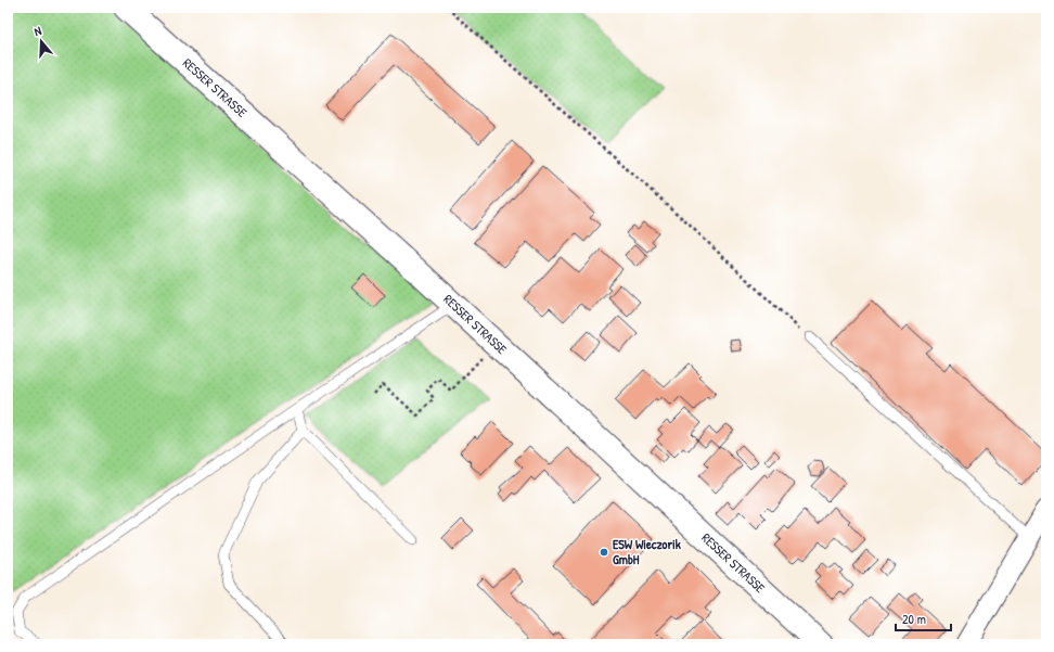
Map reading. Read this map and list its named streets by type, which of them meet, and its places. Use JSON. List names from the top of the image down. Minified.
{"streets":{"main road":["RESSER STRASSE"]},"places":["ESW Wieczorik GmbH"],"scale_bar":"20 m","north":"top"}
